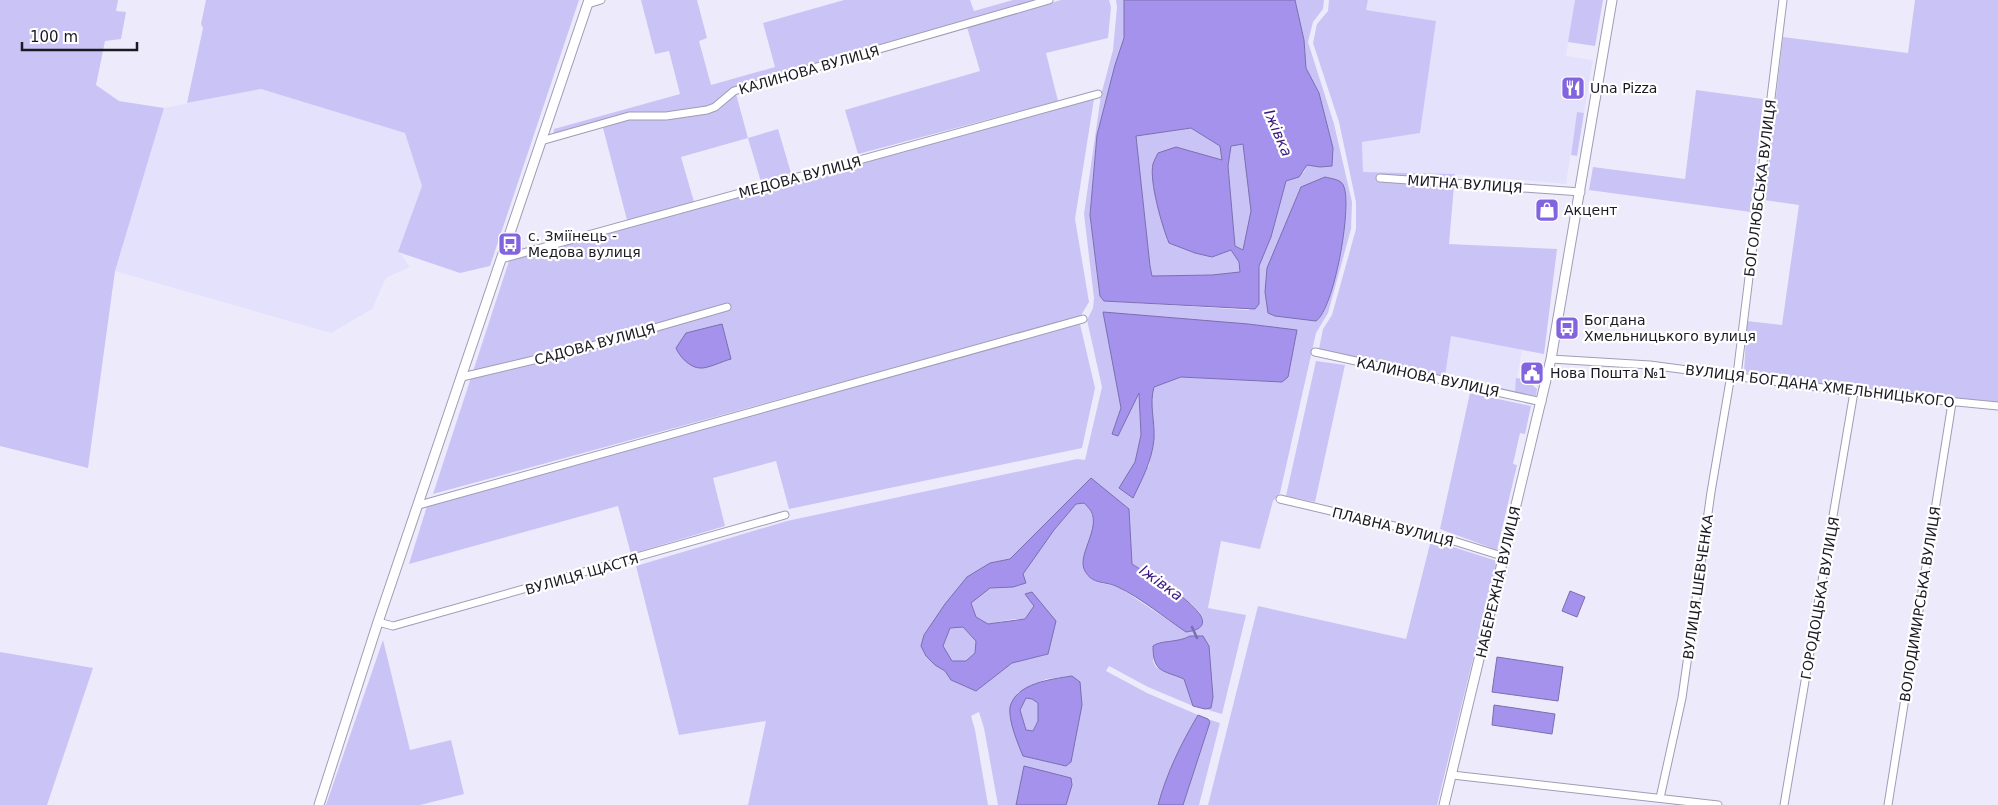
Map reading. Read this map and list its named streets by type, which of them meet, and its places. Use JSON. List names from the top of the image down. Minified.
{"streets":{"street":["КАЛИНОВА ВУЛИЦЯ","МЕДОВА ВУЛИЦЯ","МИТНА ВУЛИЦЯ","БОГОЛЮБСЬКА ВУЛИЦЯ","САДОВА ВУЛИЦЯ","ВУЛИЦЯ БОГДАНА ХМЕЛЬНИЦЬКОГО","ПЛАВНА ВУЛИЦЯ","ВУЛИЦЯ ЩАСТЯ","НАБЕРЕЖНА ВУЛИЦЯ","ВУЛИЦЯ ШЕВЧЕНКА","ГОРОДОЦЬКА ВУЛИЦЯ","ВОЛОДИМИРСЬКА ВУЛИЦЯ"]},"crossings":[["КАЛИНОВА ВУЛИЦЯ","НАБЕРЕЖНА ВУЛИЦЯ"],["МИТНА ВУЛИЦЯ","НАБЕРЕЖНА ВУЛИЦЯ"],["БОГОЛЮБСЬКА ВУЛИЦЯ","ВУЛИЦЯ БОГДАНА ХМЕЛЬНИЦЬКОГО"],["БОГОЛЮБСЬКА ВУЛИЦЯ","ВУЛИЦЯ ШЕВЧЕНКА"],["ВУЛИЦЯ БОГДАНА ХМЕЛЬНИЦЬКОГО","НАБЕРЕЖНА ВУЛИЦЯ"],["ВУЛИЦЯ БОГДАНА ХМЕЛЬНИЦЬКОГО","ВУЛИЦЯ ШЕВЧЕНКА"],["ВУЛИЦЯ БОГДАНА ХМЕЛЬНИЦЬКОГО","ГОРОДОЦЬКА ВУЛИЦЯ"],["ВУЛИЦЯ БОГДАНА ХМЕЛЬНИЦЬКОГО","ВОЛОДИМИРСЬКА ВУЛИЦЯ"],["ПЛАВНА ВУЛИЦЯ","НАБЕРЕЖНА ВУЛИЦЯ"]],"water":["Іжівка"],"places":{"restaurant":["Una Pizza"],"shop":["Акцент"],"bus stop":["с. Зміїнець - Медова вулиця","Богдана Хмельницького вулиця"],"public building":["Нова Пошта №1"]},"scale_bar":"100 m"}
